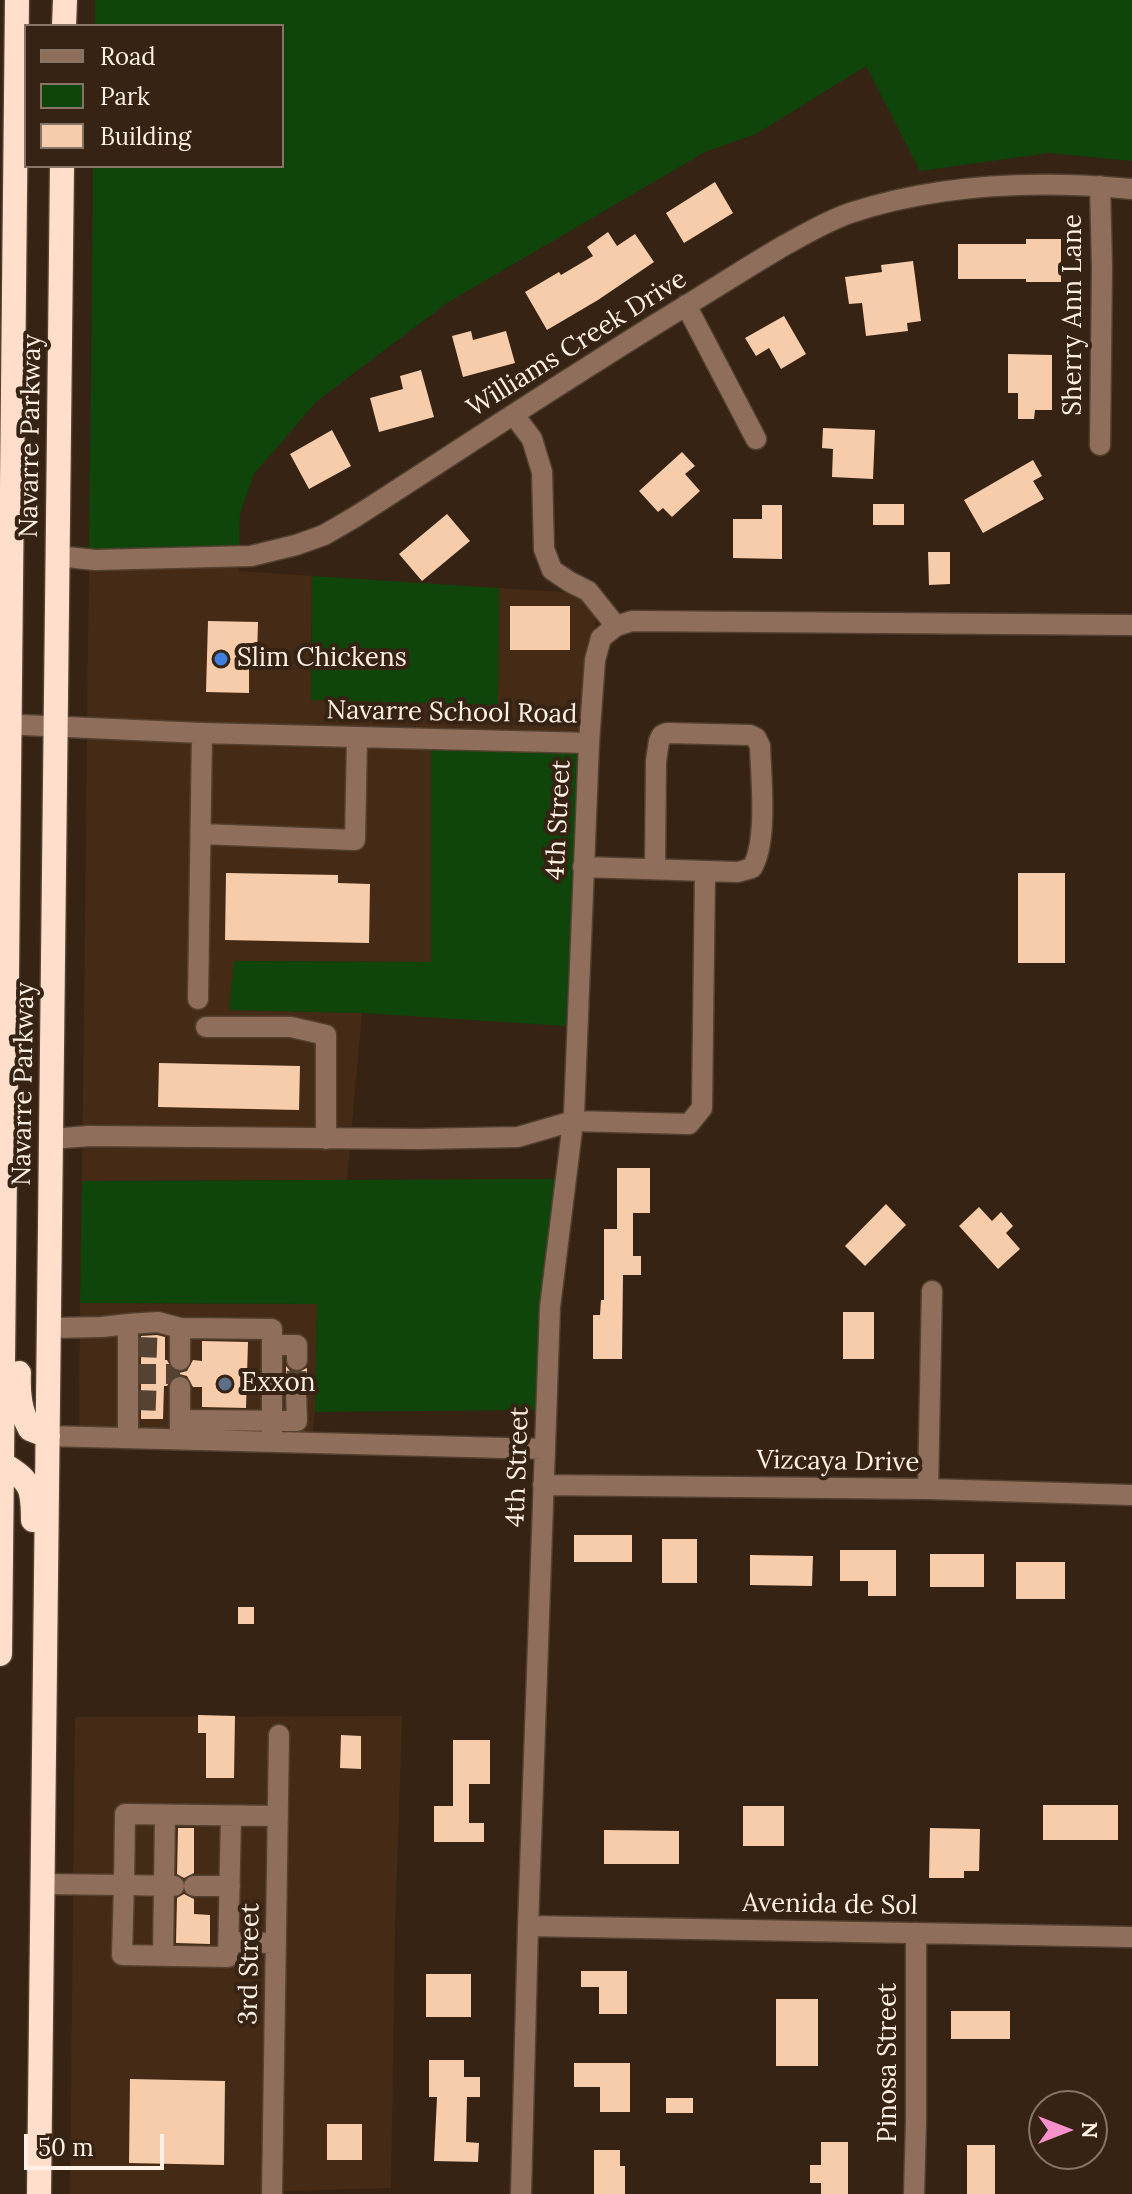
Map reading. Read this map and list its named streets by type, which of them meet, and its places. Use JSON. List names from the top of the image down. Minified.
{"streets":{"highway":["Navarre Parkway"],"street":["Sherry Ann Lane","Williams Creek Drive","Navarre School Road","4th Street","Vizcaya Drive","Avenida de Sol","3rd Street","Pinosa Street"]},"crossings":[["Sherry Ann Lane","Williams Creek Drive"],["Williams Creek Drive","Navarre Parkway"],["Navarre Parkway","Navarre School Road"],["Navarre School Road","4th Street"],["4th Street","Vizcaya Drive"],["4th Street","Avenida de Sol"],["Avenida de Sol","Pinosa Street"]],"places":["Slim Chickens","Exxon"],"legend":["Road","Park","Building"],"scale_bar":"50 m","north":"right"}
